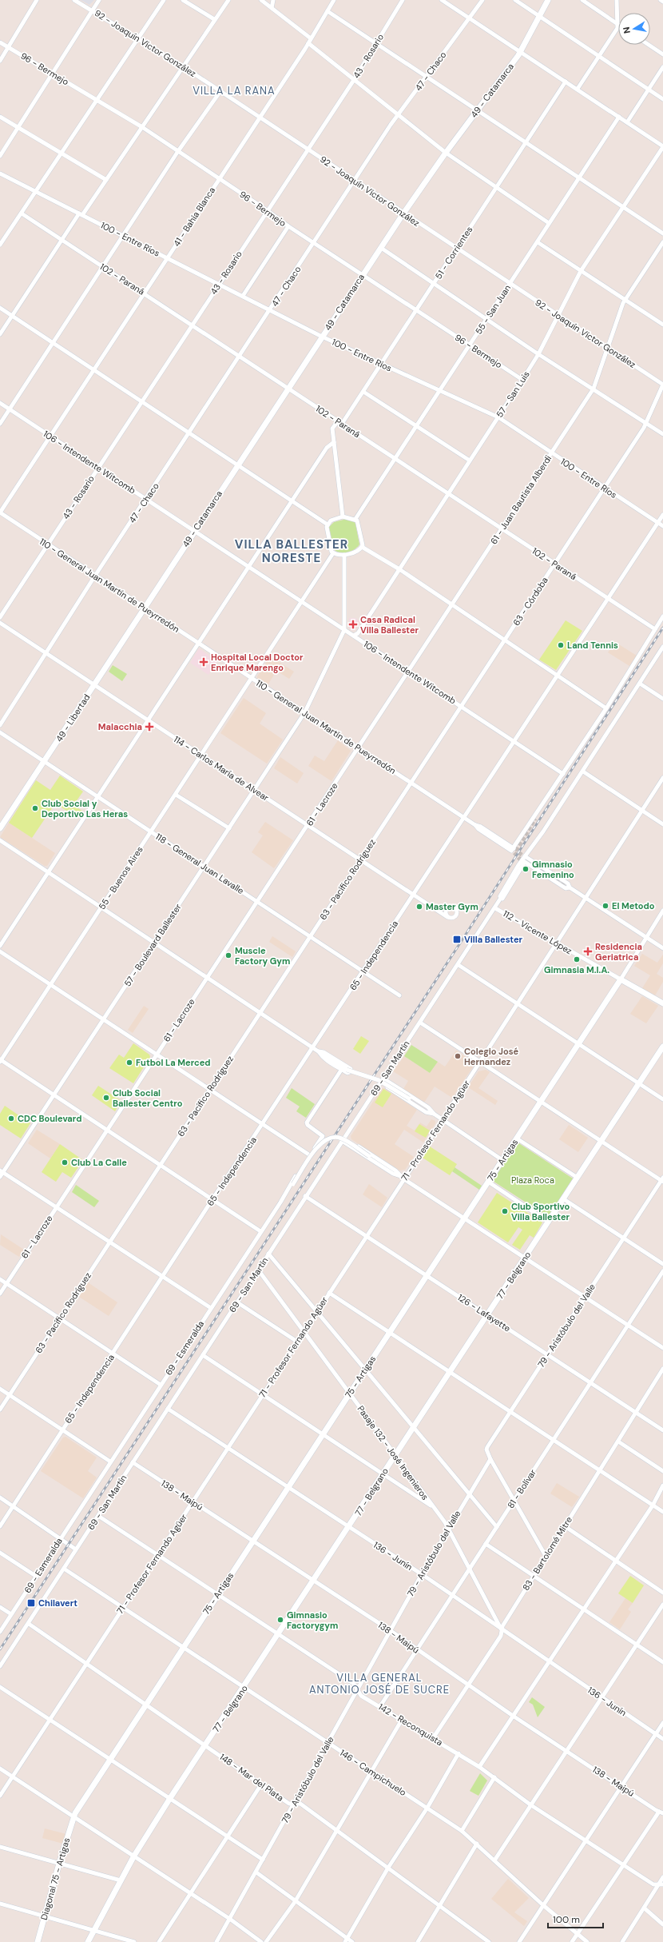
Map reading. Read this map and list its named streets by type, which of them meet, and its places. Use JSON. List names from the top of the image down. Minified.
{"streets":{"street":["92 - Joaquín Víctor González","43 - Rosario","96 - Bermejo","47 - Chaco","49 - Catamarca","41 - Bahía Blanca","100 - Entre Ríos","51 - Corrientes","102 - Paraná","55 - San Juan","57 - San Luis","106 - Intendente Witcomb","61 - Juan Bautista Alberdi","110 - General Juan Martín de Pueyrredón","63 - Córdoba","49 - Libertad","114 - Carlos María de Alvear","61 - Lacroze","118 - General Juan Lavalle","55 - Buenos Aires","63 - Pacífico Rodríguez","112 - Vicente López","57 - Boulevard Ballester","65 - Independencia","69 - San Martín","71 - Profesor Fernando Agüer","75 - Artigas","77 - Belgrano","126 - Lafayette","79 - Aristóbulo del Valle","69 - Esmeralda","Pasaje 132 - José Ingenieros","81 - Bolívar","138 - Maipú","83 - Bartolomé Mitre","136 - Junín","142 - Reconquista","146 - Campichuelo","148 - Mar del Plata","Diagonal 75 - Artigas"]},"crossings":[["92 - Joaquín Víctor González","43 - Rosario"],["92 - Joaquín Víctor González","47 - Chaco"],["92 - Joaquín Víctor González","49 - Catamarca"],["92 - Joaquín Víctor González","41 - Bahía Blanca"],["92 - Joaquín Víctor González","51 - Corrientes"],["92 - Joaquín Víctor González","55 - San Juan"],["92 - Joaquín Víctor González","57 - San Luis"],["92 - Joaquín Víctor González","61 - Juan Bautista Alberdi"],["92 - Joaquín Víctor González","63 - Córdoba"],["43 - Rosario","96 - Bermejo"],["43 - Rosario","100 - Entre Ríos"],["43 - Rosario","102 - Paraná"],["43 - Rosario","106 - Intendente Witcomb"],["43 - Rosario","110 - General Juan Martín de Pueyrredón"],["96 - Bermejo","47 - Chaco"],["96 - Bermejo","49 - Catamarca"],["96 - Bermejo","41 - Bahía Blanca"],["96 - Bermejo","51 - Corrientes"],["96 - Bermejo","55 - San Juan"],["96 - Bermejo","57 - San Luis"],["47 - Chaco","100 - Entre Ríos"],["47 - Chaco","102 - Paraná"],["47 - Chaco","106 - Intendente Witcomb"],["47 - Chaco","110 - General Juan Martín de Pueyrredón"],["47 - Chaco","114 - Carlos María de Alvear"],["49 - Catamarca","100 - Entre Ríos"],["49 - Catamarca","102 - Paraná"],["49 - Catamarca","106 - Intendente Witcomb"],["49 - Catamarca","110 - General Juan Martín de Pueyrredón"],["49 - Catamarca","49 - Libertad"],["41 - Bahía Blanca","100 - Entre Ríos"],["41 - Bahía Blanca","102 - Paraná"],["41 - Bahía Blanca","106 - Intendente Witcomb"],["41 - Bahía Blanca","110 - General Juan Martín de Pueyrredón"],["100 - Entre Ríos","51 - Corrientes"],["100 - Entre Ríos","55 - San Juan"],["100 - Entre Ríos","57 - San Luis"],["100 - Entre Ríos","61 - Juan Bautista Alberdi"],["100 - Entre Ríos","63 - Córdoba"],["100 - Entre Ríos","65 - Independencia"],["51 - Corrientes","102 - Paraná"],["102 - Paraná","55 - San Juan"],["102 - Paraná","57 - San Luis"],["102 - Paraná","61 - Juan Bautista Alberdi"],["102 - Paraná","63 - Córdoba"],["102 - Paraná","65 - Independencia"],["57 - San Luis","106 - Intendente Witcomb"],["106 - Intendente Witcomb","61 - Juan Bautista Alberdi"],["106 - Intendente Witcomb","63 - Córdoba"],["106 - Intendente Witcomb","57 - Boulevard Ballester"],["106 - Intendente Witcomb","65 - Independencia"],["61 - Juan Bautista Alberdi","110 - General Juan Martín de Pueyrredón"],["61 - Juan Bautista Alberdi","61 - Lacroze"],["110 - General Juan Martín de Pueyrredón","63 - Córdoba"],["110 - General Juan Martín de Pueyrredón","49 - Libertad"],["110 - General Juan Martín de Pueyrredón","61 - Lacroze"],["110 - General Juan Martín de Pueyrredón","55 - Buenos Aires"],["110 - General Juan Martín de Pueyrredón","63 - Pacífico Rodríguez"],["110 - General Juan Martín de Pueyrredón","57 - Boulevard Ballester"],["110 - General Juan Martín de Pueyrredón","65 - Independencia"],["63 - Córdoba","63 - Pacífico Rodríguez"],["49 - Libertad","114 - Carlos María de Alvear"],["49 - Libertad","118 - General Juan Lavalle"],["114 - Carlos María de Alvear","61 - Lacroze"],["114 - Carlos María de Alvear","55 - Buenos Aires"],["114 - Carlos María de Alvear","63 - Pacífico Rodríguez"],["114 - Carlos María de Alvear","57 - Boulevard Ballester"],["114 - Carlos María de Alvear","65 - Independencia"],["61 - Lacroze","118 - General Juan Lavalle"],["118 - General Juan Lavalle","55 - Buenos Aires"],["118 - General Juan Lavalle","63 - Pacífico Rodríguez"],["118 - General Juan Lavalle","57 - Boulevard Ballester"],["118 - General Juan Lavalle","65 - Independencia"],["112 - Vicente López","69 - San Martín"],["112 - Vicente López","71 - Profesor Fernando Agüer"],["112 - Vicente López","75 - Artigas"],["69 - San Martín","126 - Lafayette"],["69 - San Martín","Pasaje 132 - José Ingenieros"],["69 - San Martín","138 - Maipú"],["69 - San Martín","136 - Junín"],["69 - San Martín","142 - Reconquista"],["69 - San Martín","146 - Campichuelo"],["69 - San Martín","148 - Mar del Plata"],["71 - Profesor Fernando Agüer","126 - Lafayette"],["71 - Profesor Fernando Agüer","Pasaje 132 - José Ingenieros"],["71 - Profesor Fernando Agüer","138 - Maipú"],["71 - Profesor Fernando Agüer","136 - Junín"],["71 - Profesor Fernando Agüer","142 - Reconquista"],["71 - Profesor Fernando Agüer","146 - Campichuelo"],["71 - Profesor Fernando Agüer","148 - Mar del Plata"],["75 - Artigas","126 - Lafayette"],["75 - Artigas","Pasaje 132 - José Ingenieros"],["75 - Artigas","138 - Maipú"],["75 - Artigas","136 - Junín"],["75 - Artigas","142 - Reconquista"],["75 - Artigas","146 - Campichuelo"],["75 - Artigas","148 - Mar del Plata"],["75 - Artigas","Diagonal 75 - Artigas"],["77 - Belgrano","126 - Lafayette"],["77 - Belgrano","Pasaje 132 - José Ingenieros"],["77 - Belgrano","138 - Maipú"],["77 - Belgrano","136 - Junín"],["77 - Belgrano","142 - Reconquista"],["77 - Belgrano","146 - Campichuelo"],["77 - Belgrano","148 - Mar del Plata"],["126 - Lafayette","79 - Aristóbulo del Valle"],["126 - Lafayette","81 - Bolívar"],["126 - Lafayette","83 - Bartolomé Mitre"],["79 - Aristóbulo del Valle","Pasaje 132 - José Ingenieros"],["79 - Aristóbulo del Valle","138 - Maipú"],["79 - Aristóbulo del Valle","136 - Junín"],["79 - Aristóbulo del Valle","142 - Reconquista"],["79 - Aristóbulo del Valle","146 - Campichuelo"],["79 - Aristóbulo del Valle","148 - Mar del Plata"],["Pasaje 132 - José Ingenieros","81 - Bolívar"],["Pasaje 132 - José Ingenieros","83 - Bartolomé Mitre"],["Pasaje 132 - José Ingenieros","136 - Junín"],["81 - Bolívar","138 - Maipú"],["81 - Bolívar","136 - Junín"],["81 - Bolívar","142 - Reconquista"],["138 - Maipú","83 - Bartolomé Mitre"],["83 - Bartolomé Mitre","136 - Junín"],["83 - Bartolomé Mitre","142 - Reconquista"]],"districts":["VILLA LA RANA","VILLA BALLESTER NORESTE","VILLA GENERAL ANTONIO JOSÉ DE SUCRE"],"parks":["Plaza Roca"],"places":{"health":["Casa Radical Villa Ballester","Hospital Local Doctor Enrique Marengo","Malacchia","Residencia Geriatrica"],"other":["Land Tennis","Club Social y Deportivo Las Heras","Gimnasio Femenino","El Metodo","Master Gym","Muscle Factory Gym","Gimnasia M.I.A.","Colegio José Hernandez","Futbol La Merced","Club Social Ballester Centro","CDC Boulevard","Club La Calle","Club Sportivo Villa Ballester","Gimnasio Factorygym"],"transit":["Villa Ballester","Chilavert"]},"scale_bar":"100 m","north":"left"}
